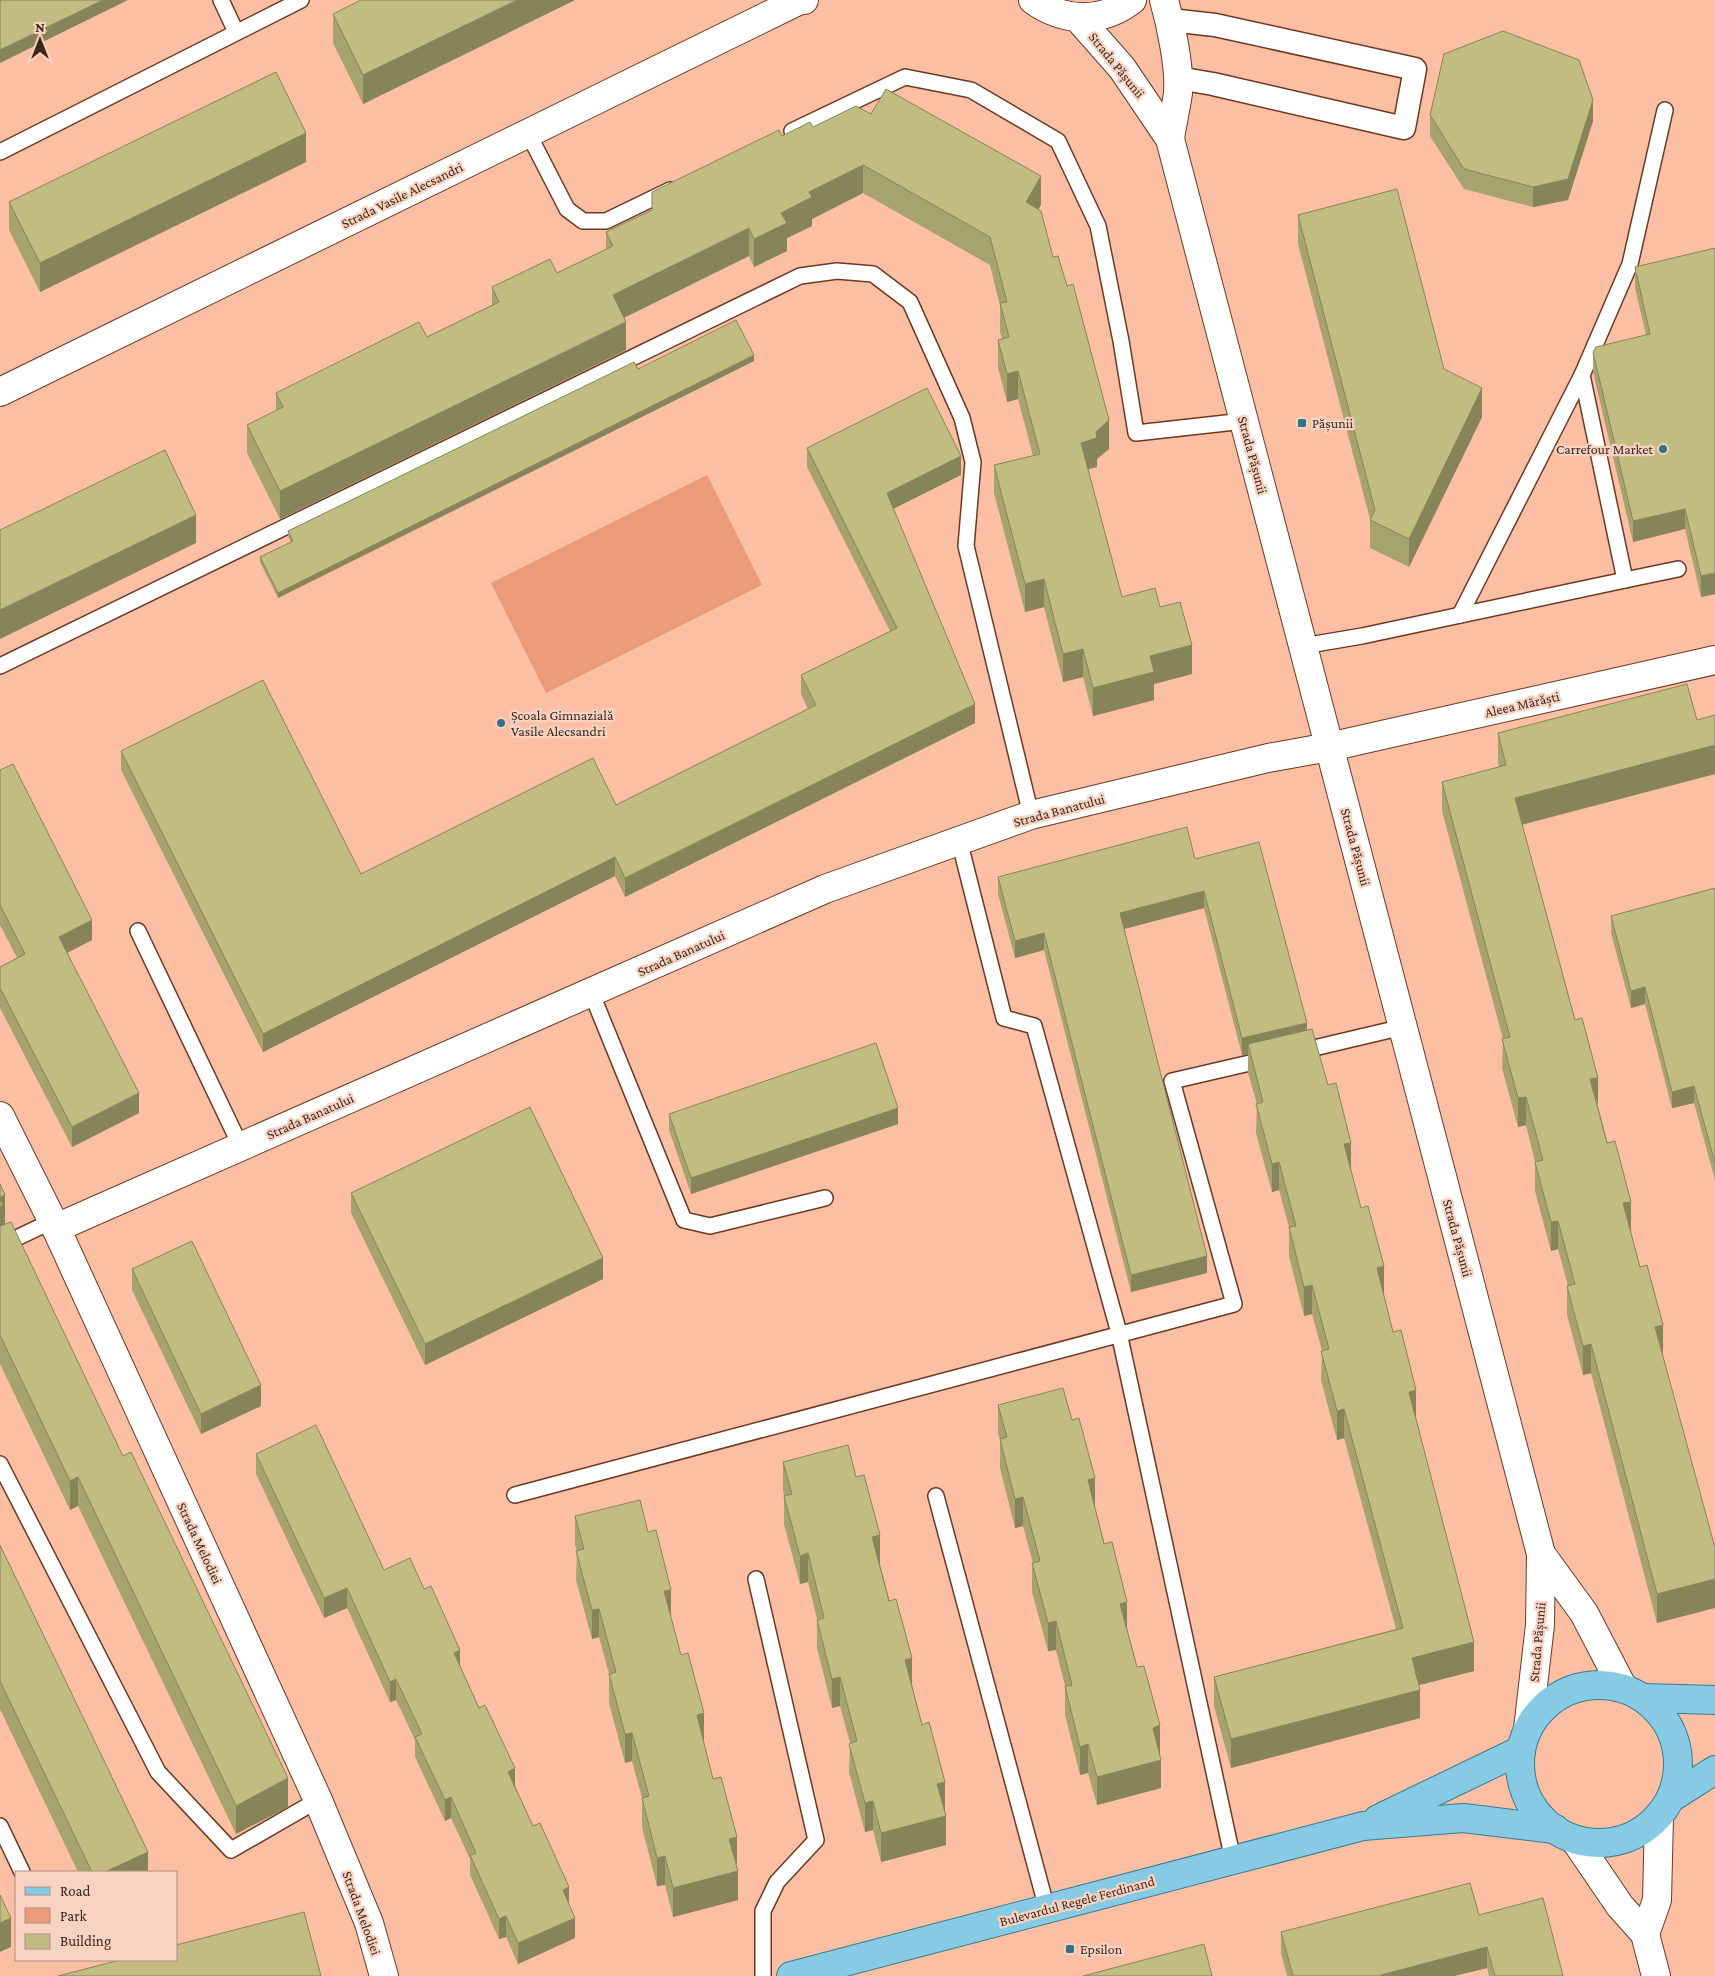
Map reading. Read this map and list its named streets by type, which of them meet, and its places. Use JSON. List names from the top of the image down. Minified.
{"streets":{"main road":["Bulevardul Regele Ferdinand"],"street":["Strada Pășunii","Strada Vasile Alecsandri","Aleea Mărăști","Strada Banatului","Strada Melodiei"]},"crossings":[["Strada Pășunii","Aleea Mărăști"],["Strada Pășunii","Strada Banatului"],["Strada Pășunii","Bulevardul Regele Ferdinand"],["Aleea Mărăști","Strada Banatului"],["Strada Banatului","Strada Melodiei"]],"places":{"transit":["Pășunii","Epsilon"],"other":["Carrefour Market","Școala Gimnazială Vasile Alecsandri"]},"legend":["Road","Park","Building"],"north":"top"}
